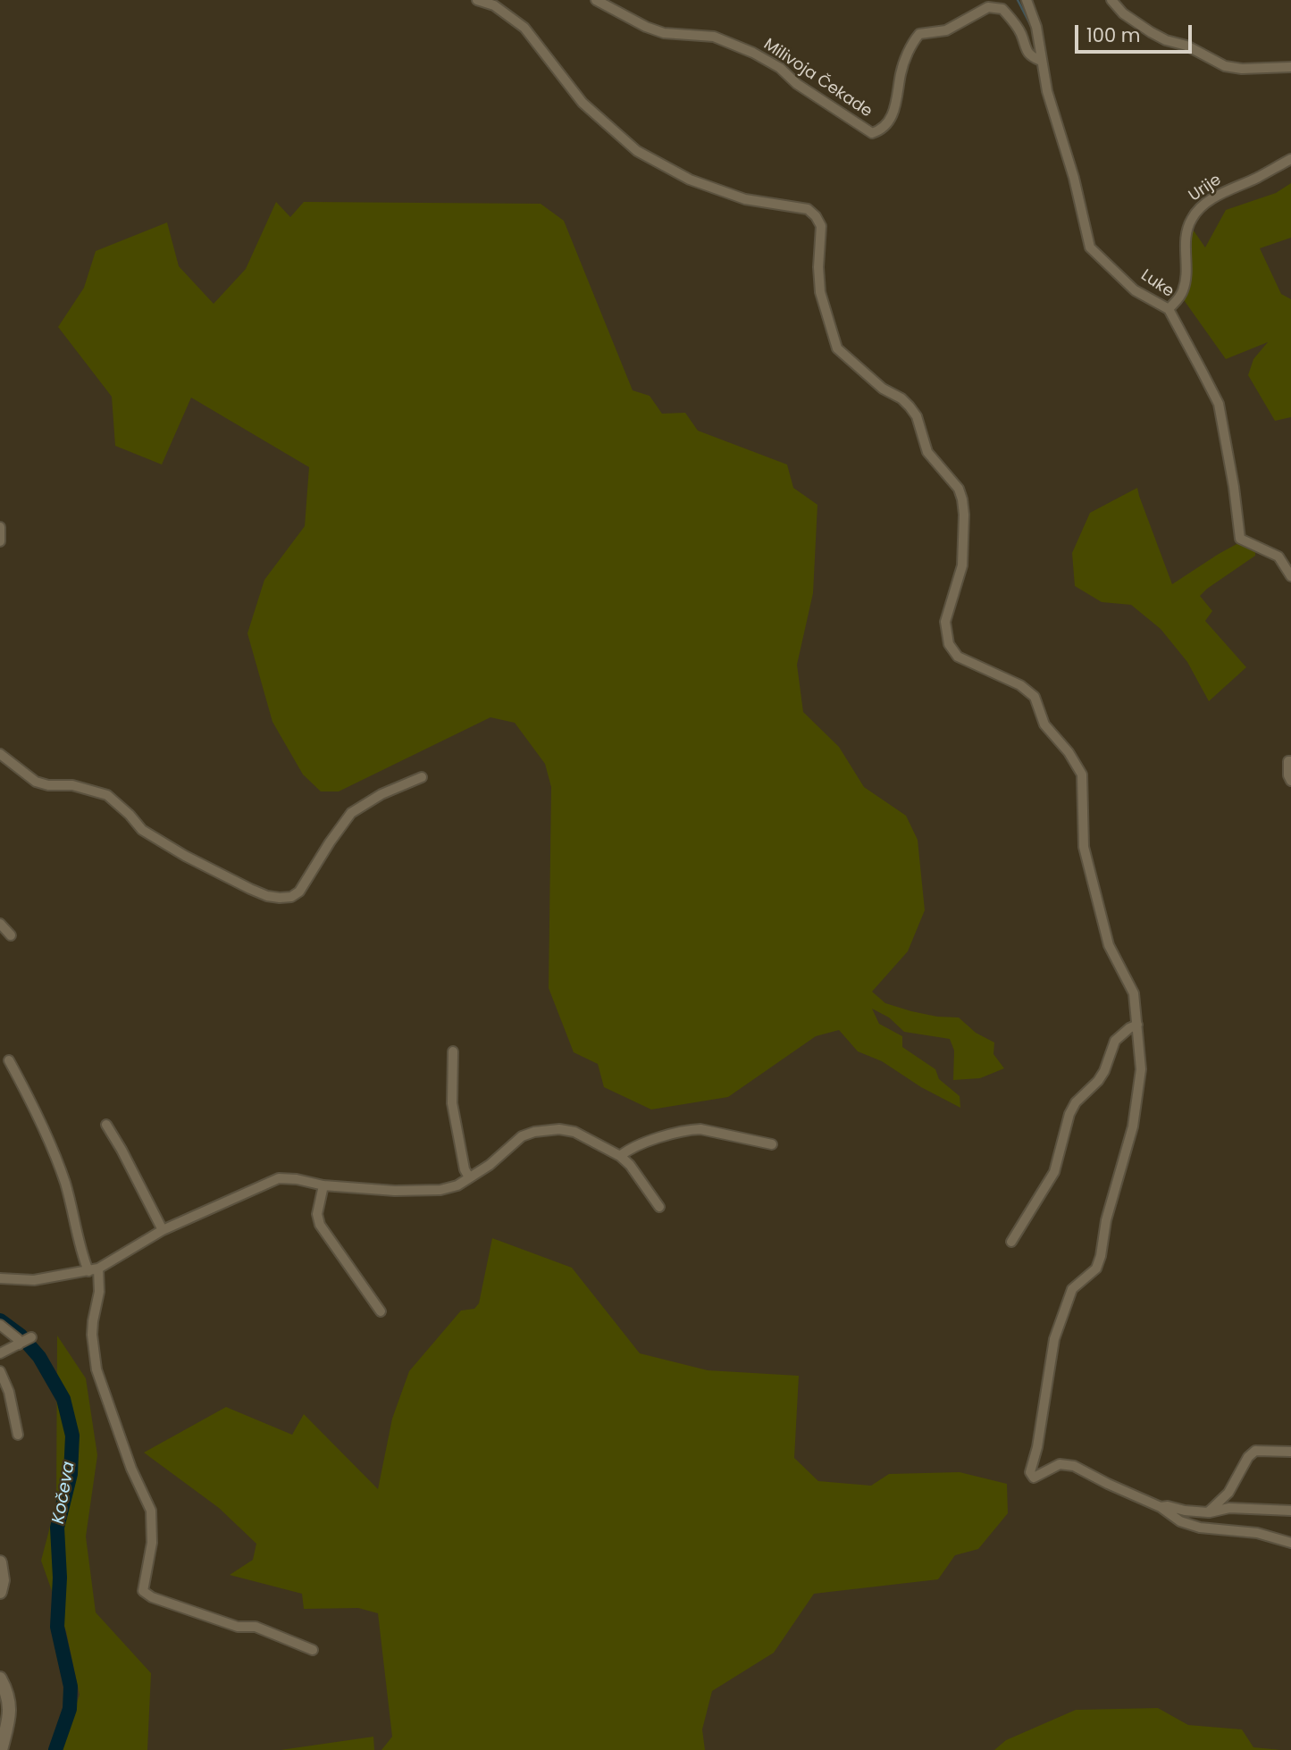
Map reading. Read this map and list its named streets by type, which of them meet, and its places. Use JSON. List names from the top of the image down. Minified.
{"streets":{"street":["Milivoja Čekade","Urije","Luke"]},"crossings":[["Milivoja Čekade","Luke"],["Urije","Luke"]],"water":["Kočeva"],"scale_bar":"100 m"}
